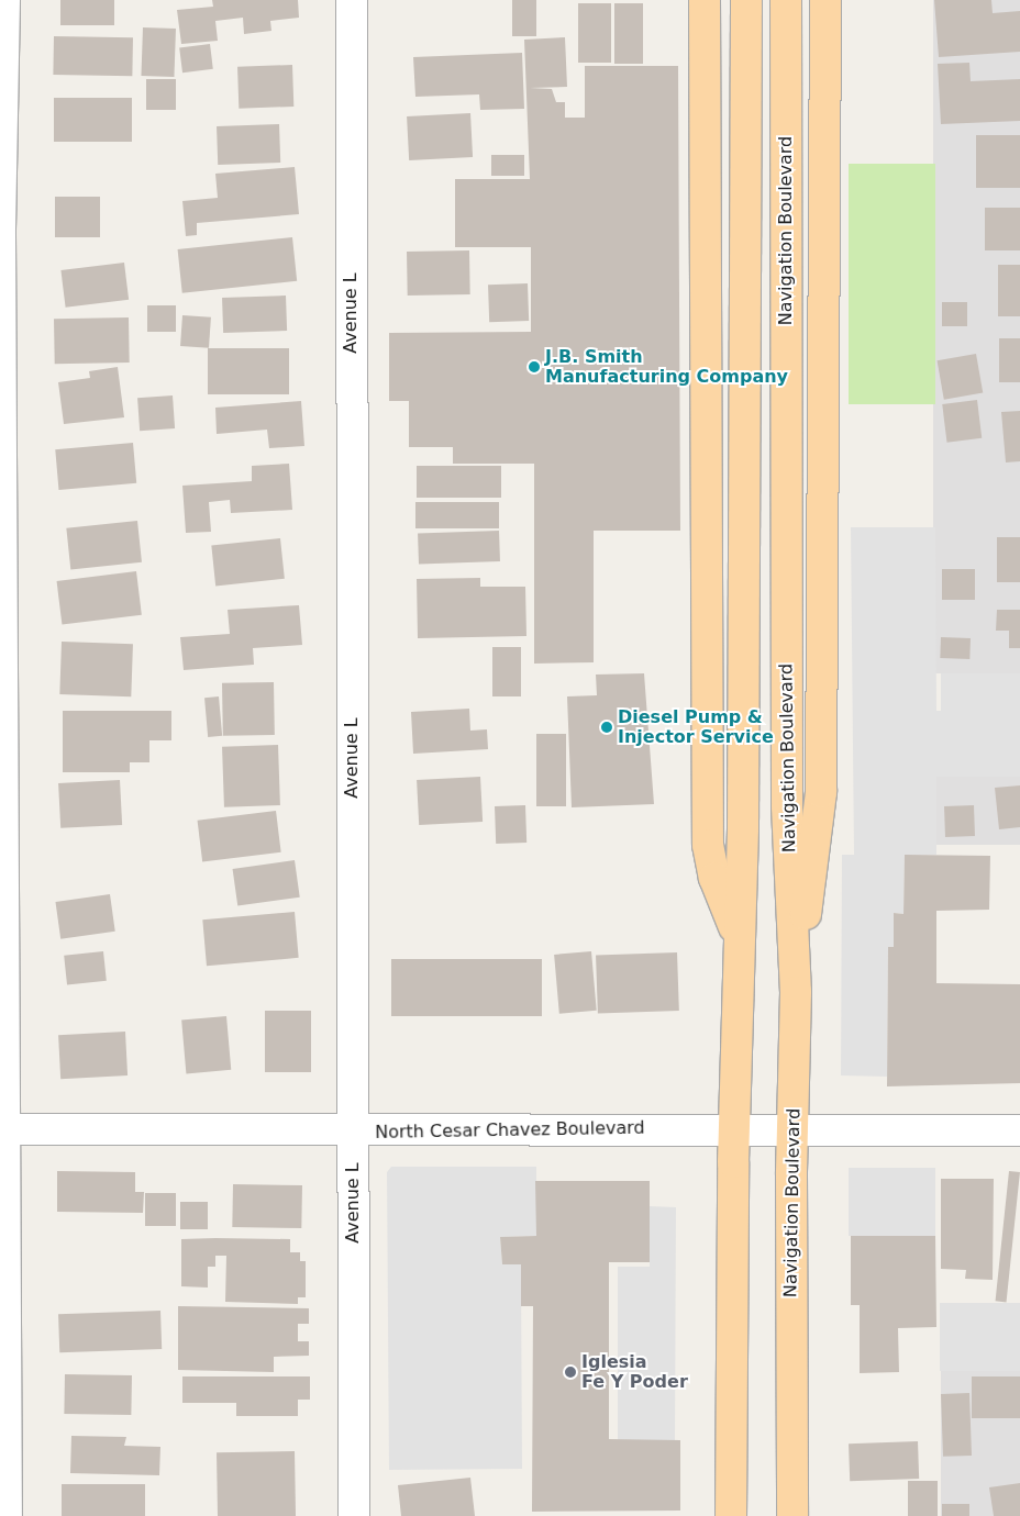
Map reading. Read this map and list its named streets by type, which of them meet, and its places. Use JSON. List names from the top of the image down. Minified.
{"streets":{"main road":["Navigation Boulevard"],"street":["Avenue L","North Cesar Chavez Boulevard"]},"crossings":[["Navigation Boulevard","North Cesar Chavez Boulevard"],["Avenue L","North Cesar Chavez Boulevard"]],"places":["J.B. Smith Manufacturing Company","Diesel Pump & Injector Service","Iglesia Fe Y Poder"]}
